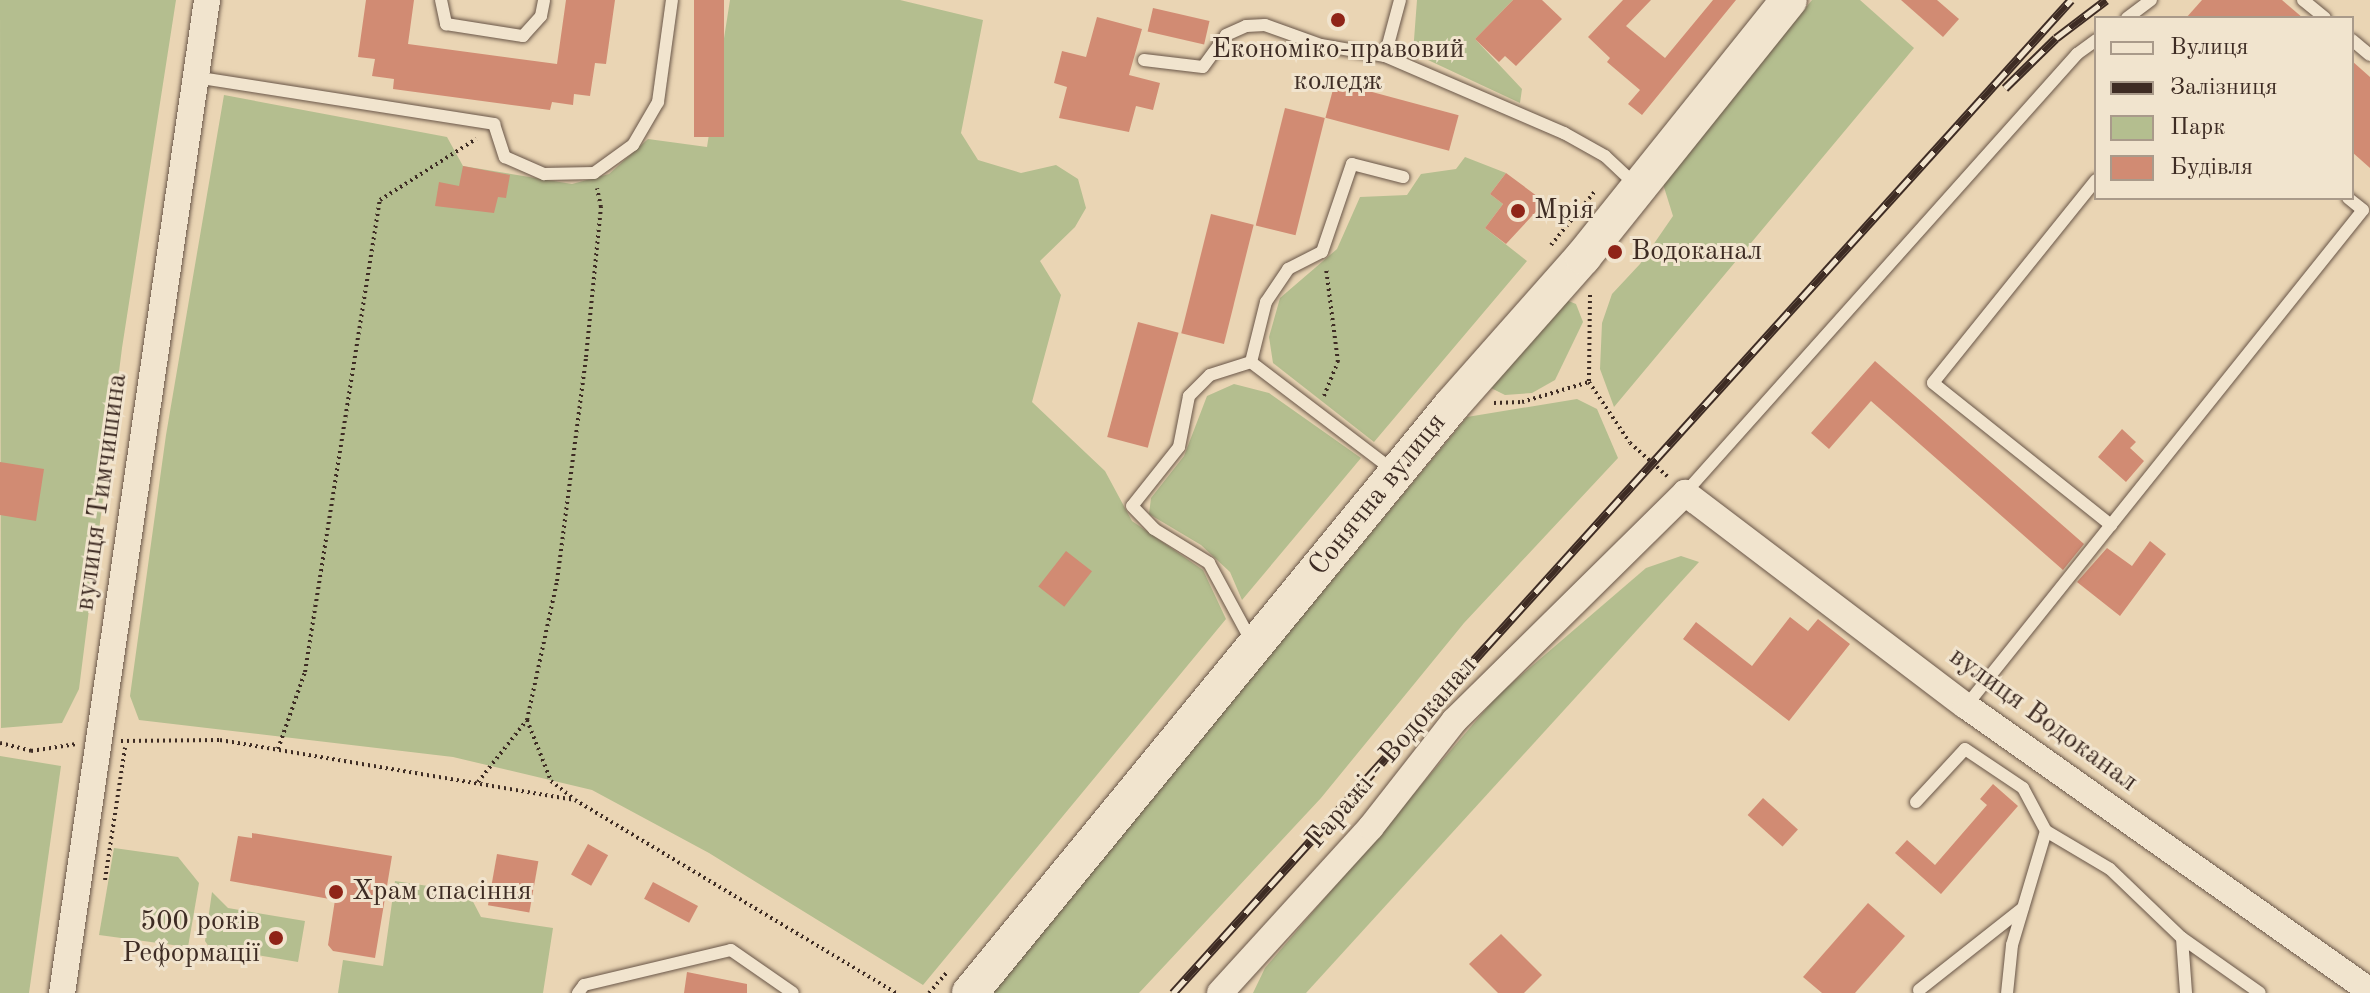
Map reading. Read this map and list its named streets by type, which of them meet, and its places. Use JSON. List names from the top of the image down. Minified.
{"streets":{"street":["вулиця Тимчишина","Сонячна вулиця","вулиця Водоканал","Гаражі - Водоканал"]},"crossings":[["вулиця Водоканал","Гаражі - Водоканал"]],"places":["Економіко-правовий коледж","Мрія","Водоканал","Храм спасіння","500 років Реформації"],"legend":["Вулиця","Залізниця","Парк","Будівля"]}
